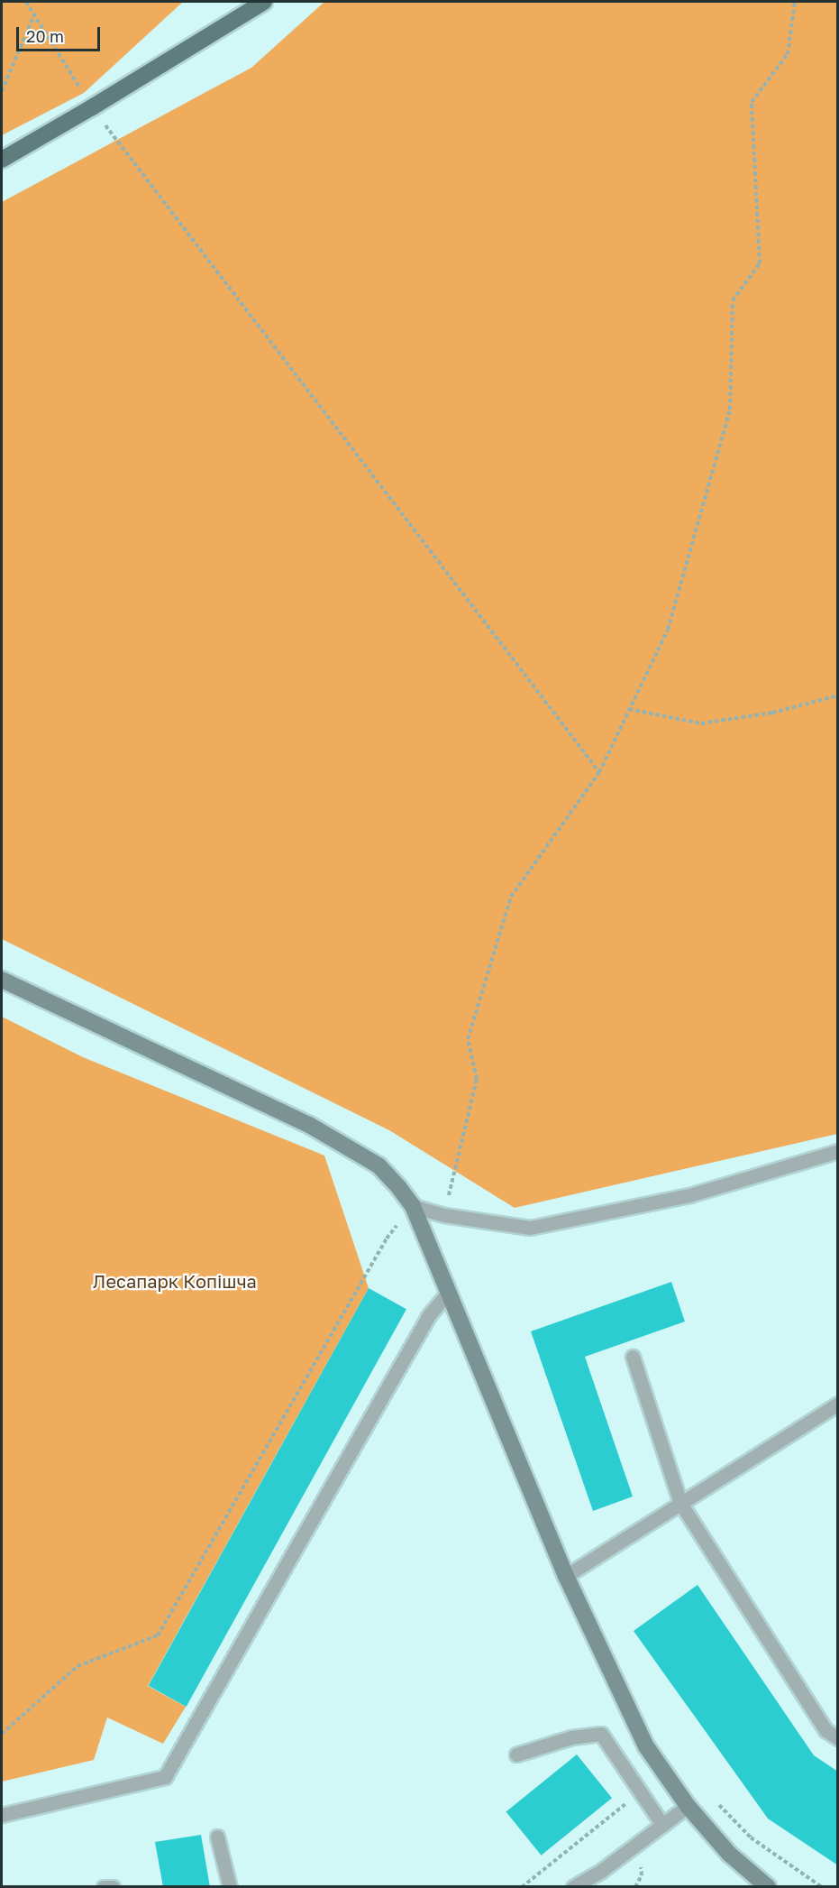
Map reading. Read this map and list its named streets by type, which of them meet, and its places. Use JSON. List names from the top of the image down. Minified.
{"parks":["Лесапарк Копішча"],"scale_bar":"20 m"}
